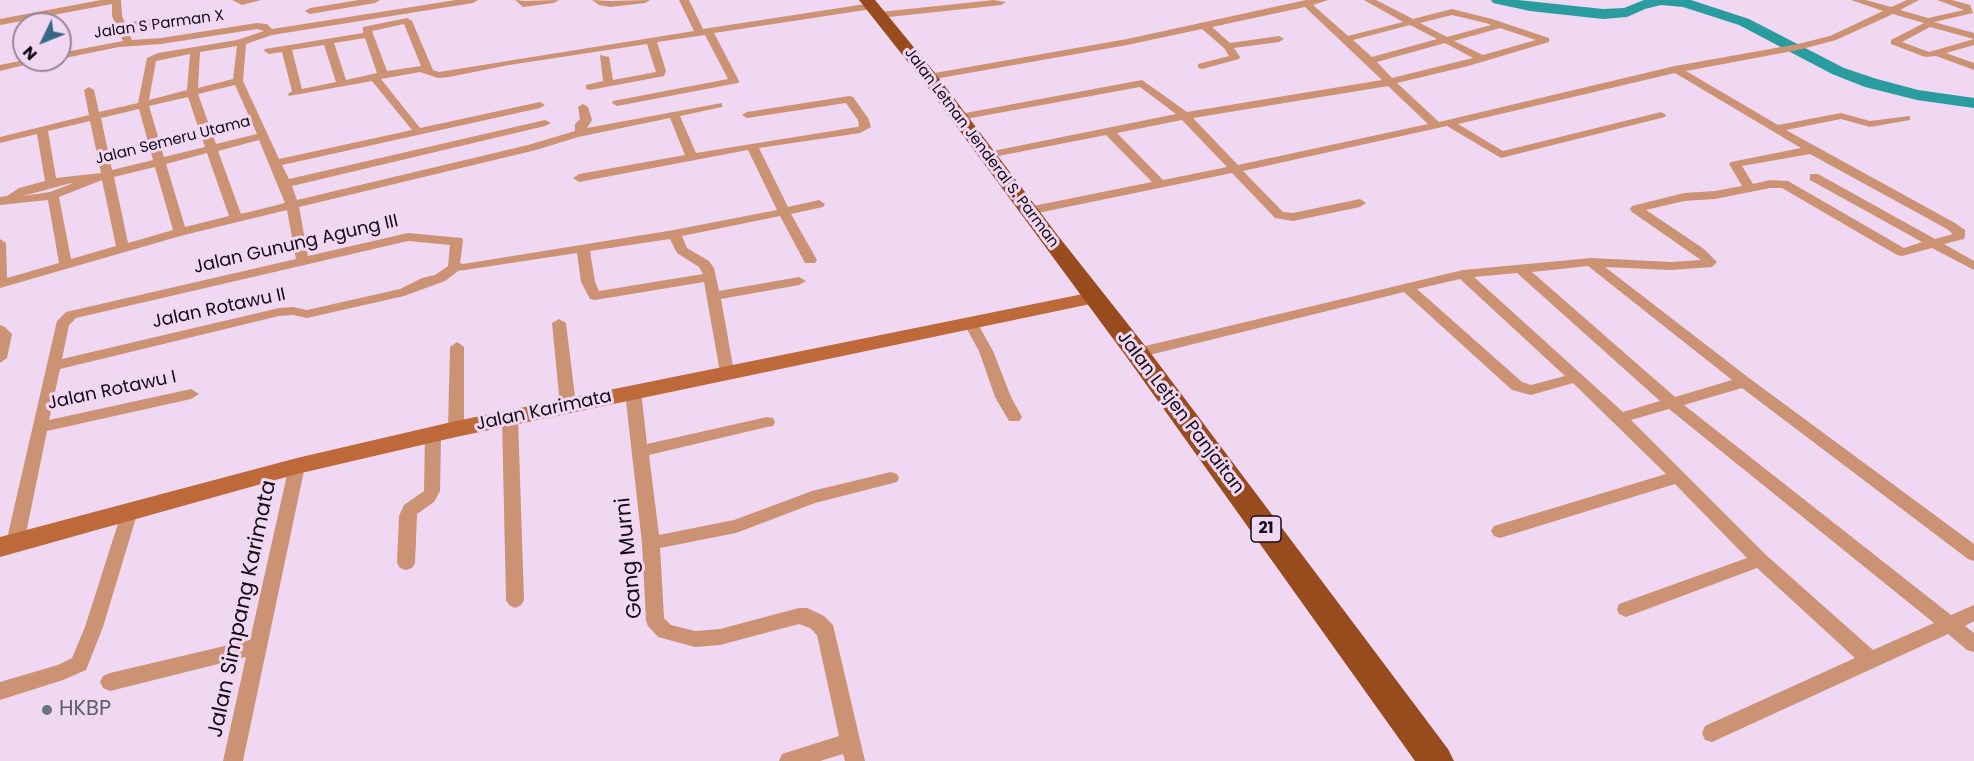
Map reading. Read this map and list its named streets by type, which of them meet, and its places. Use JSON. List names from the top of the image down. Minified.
{"streets":{"highway":["Jalan Letnan Jenderal S. Parman","Jalan Letjen Panjaitan","21"],"main road":["Jalan Karimata"],"street":["Jalan S Parman X","Jalan Semeru Utama","Jalan Gunung Agung III","Jalan Rotawu II","Jalan Rotawu I","Gang Murni","Jalan Simpang Karimata"]},"crossings":[["Jalan Letnan Jenderal S. Parman","Jalan Karimata"],["Jalan Letnan Jenderal S. Parman","Jalan Letjen Panjaitan"],["Jalan Gunung Agung III","Jalan Rotawu II"],["Jalan Karimata","Jalan Letjen Panjaitan"],["Jalan Karimata","Gang Murni"],["Jalan Karimata","Jalan Simpang Karimata"]],"places":["HKBP"],"north":"bottom left"}
